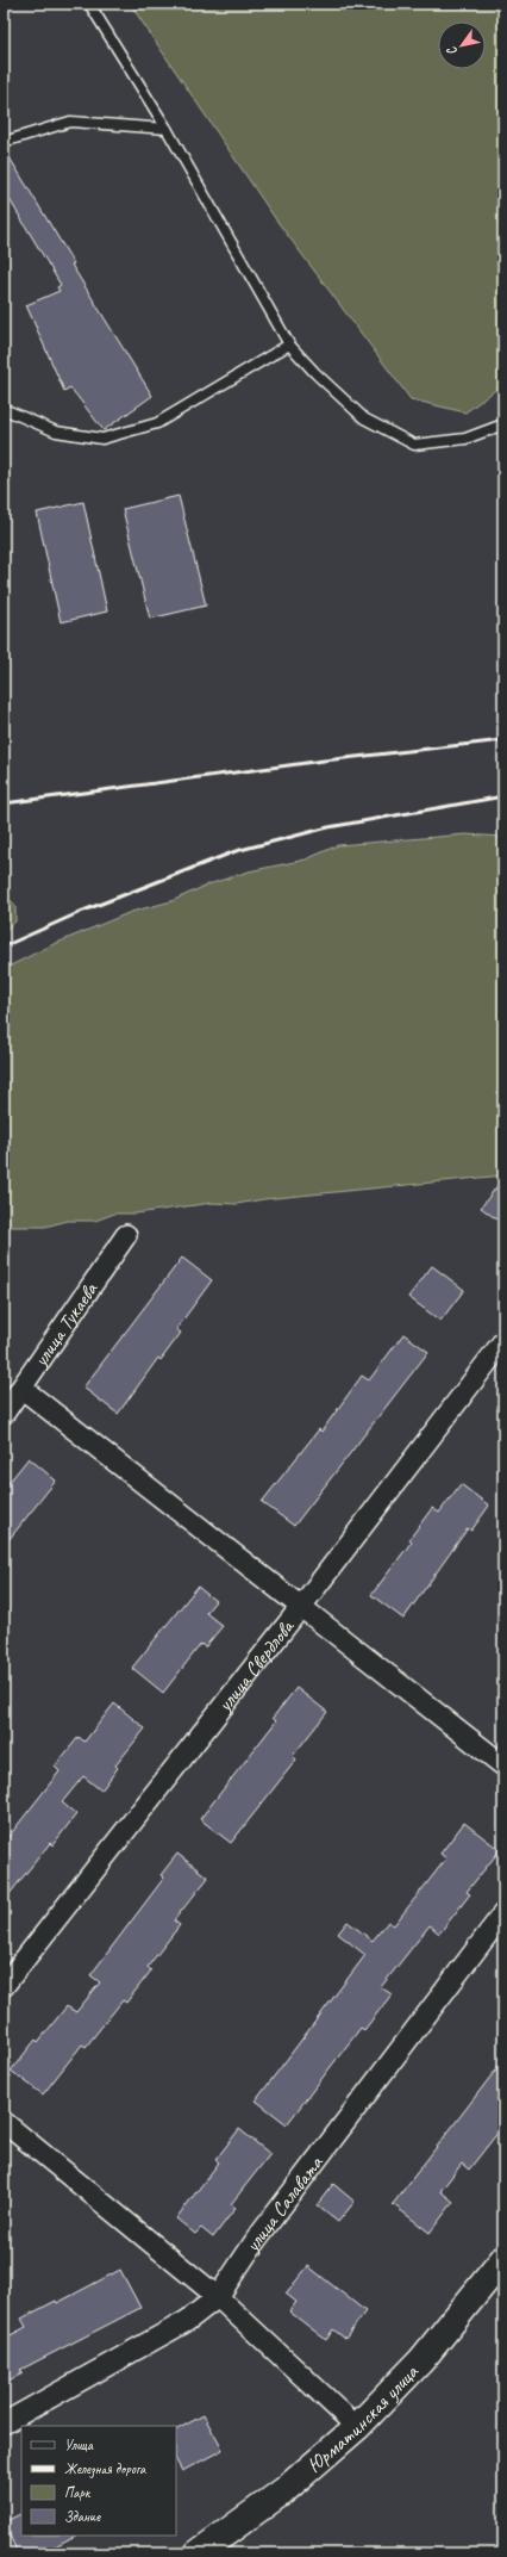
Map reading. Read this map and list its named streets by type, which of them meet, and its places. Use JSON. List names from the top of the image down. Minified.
{"streets":{"main road":["Юрматинская улица"],"street":["улица Тукаева","улица Свердлова","улица Салавата"]},"legend":["Улица","Железная дорога","Парк","Здание"],"north":"bottom left"}
